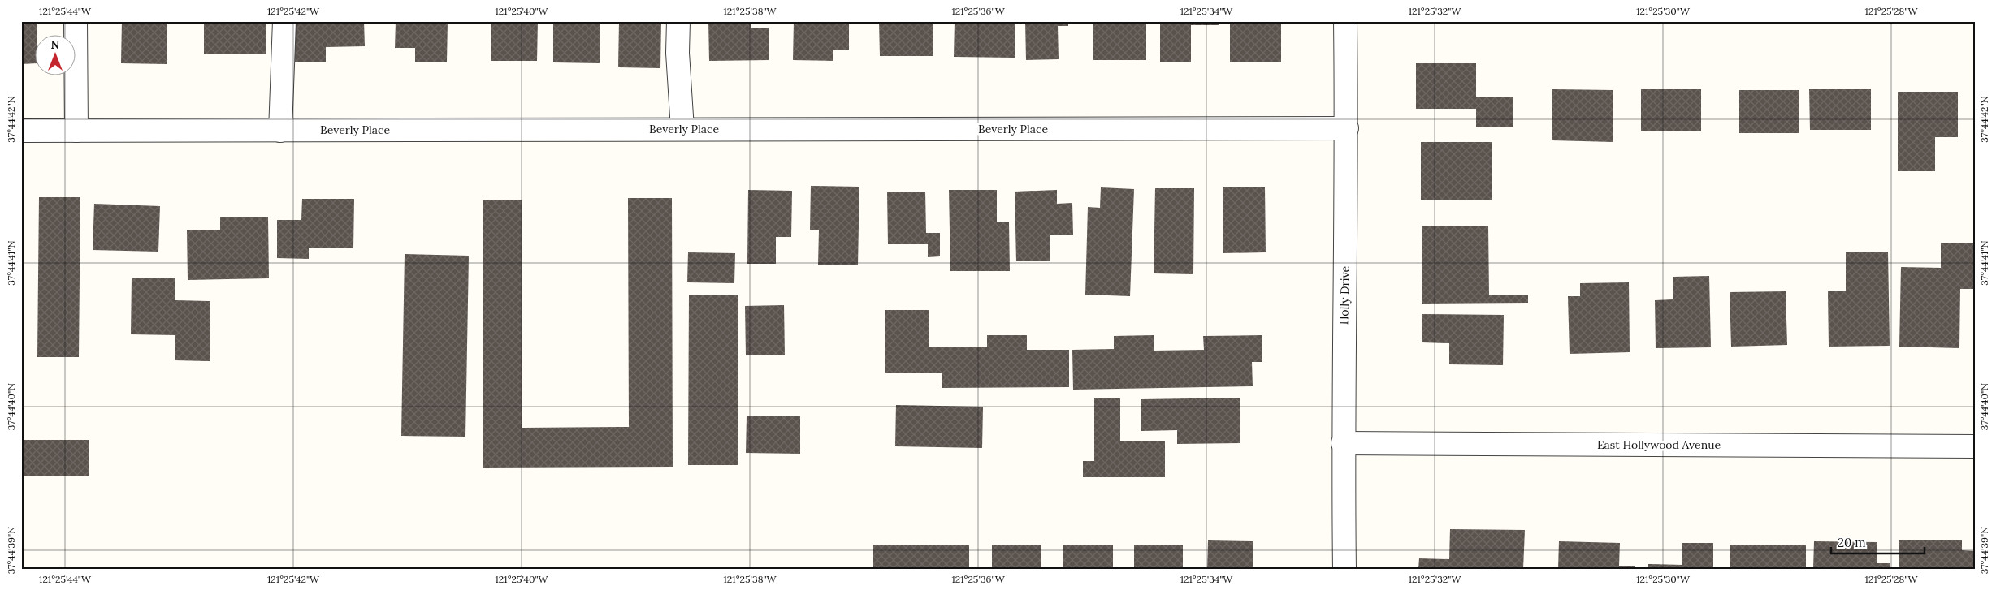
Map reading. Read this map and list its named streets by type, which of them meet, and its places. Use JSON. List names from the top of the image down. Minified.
{"streets":{"street":["Beverly Place","Holly Drive","East Hollywood Avenue"]},"crossings":[["Beverly Place","Holly Drive"],["Holly Drive","East Hollywood Avenue"]],"scale_bar":"20 m","north":"top","coordinates":["121°25'44\"W","121°25'42\"W","121°25'40\"W","121°25'38\"W","121°25'36\"W","121°25'34\"W","121°25'32\"W","121°25'30\"W","121°25'28\"W","37°44'42\"N","37°44'41\"N","37°44'40\"N","37°44'39\"N"]}
